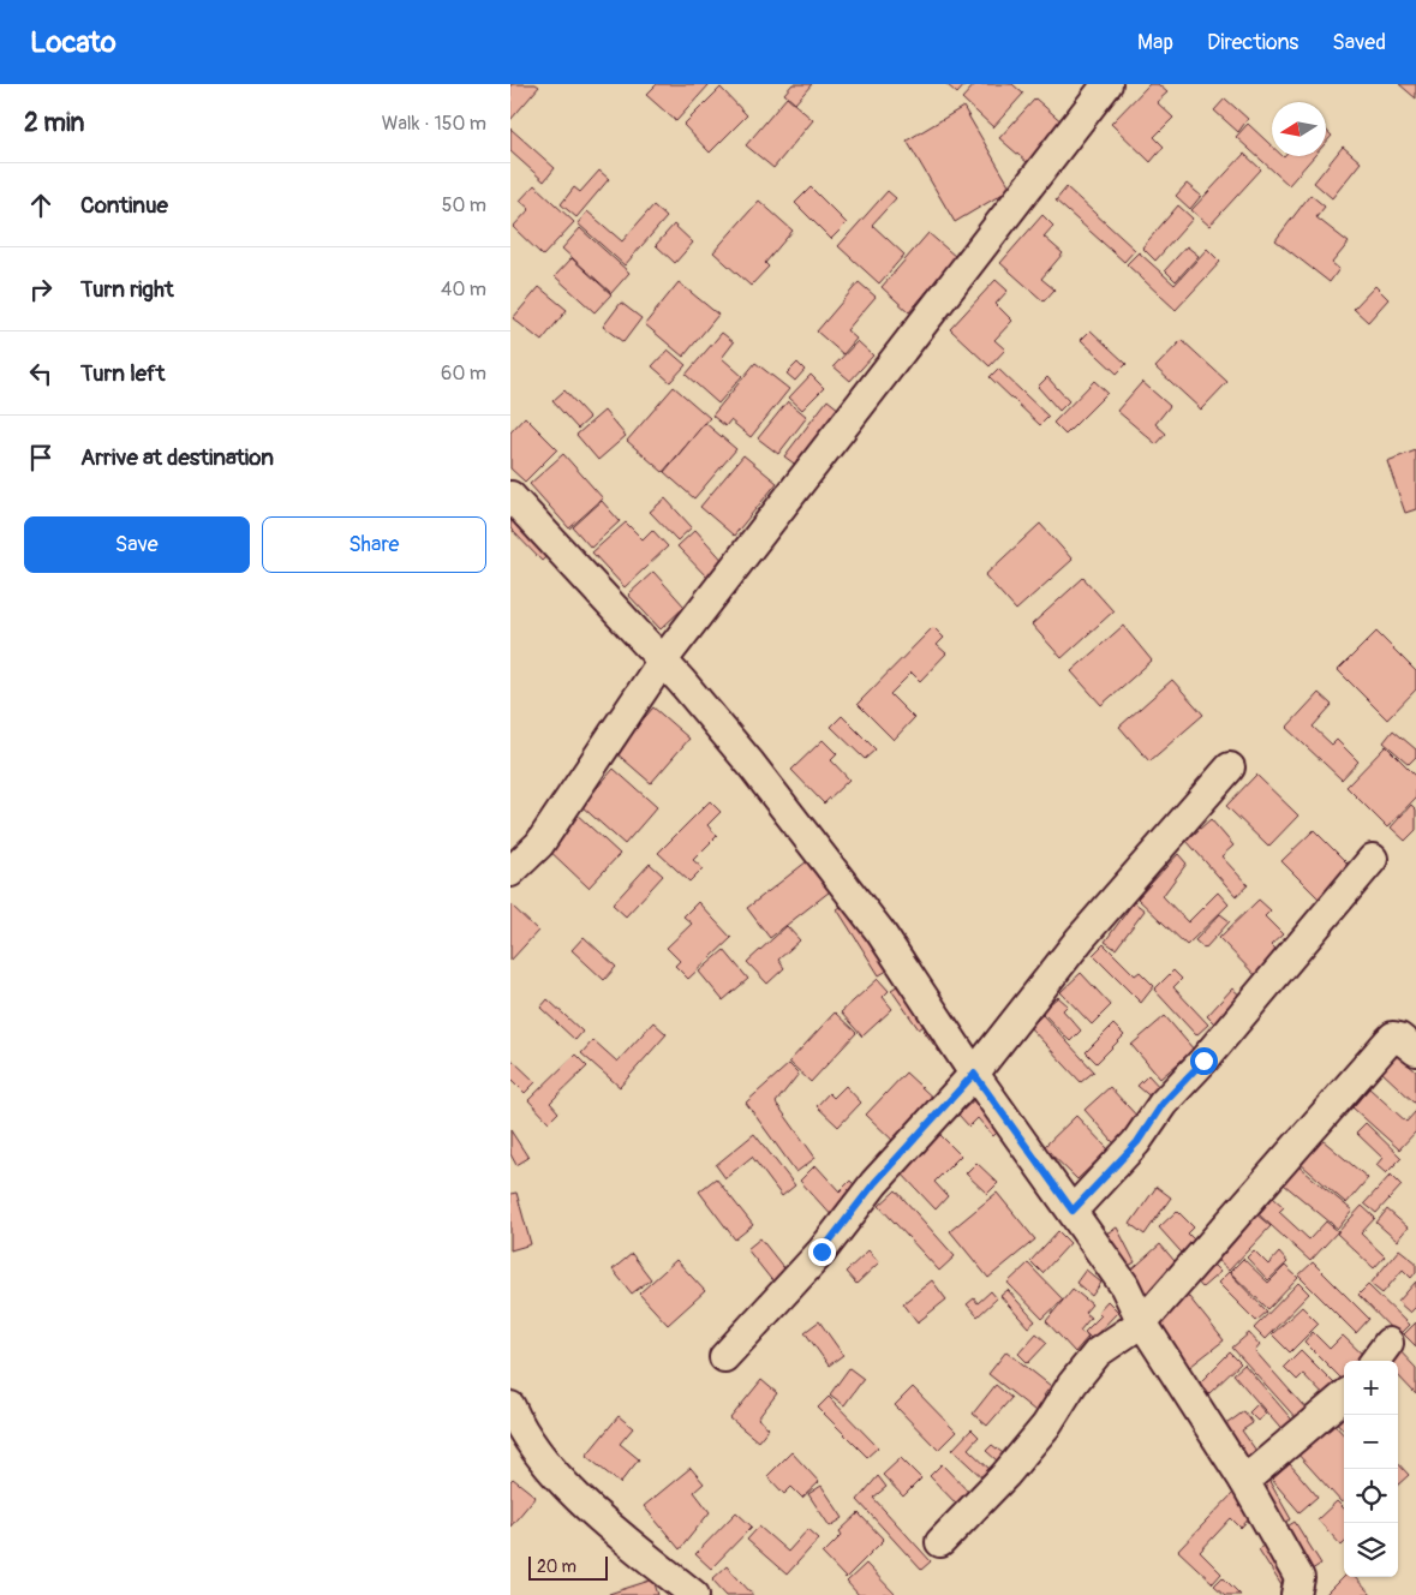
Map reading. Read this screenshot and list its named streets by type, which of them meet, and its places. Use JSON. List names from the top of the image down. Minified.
{"scale_bar":"20 m","north":"left","page":{"header":"Locato","nav":["Map","Directions","Saved"],"heading":["2 min","Walk · 150 m"],"list":[["Continue","50 m"],["Turn right","40 m"],["Turn left","60 m"],"Arrive at destination"],"buttons":["Save","Share"],"map_buttons":["+","−"],"scale":"20 m"}}
